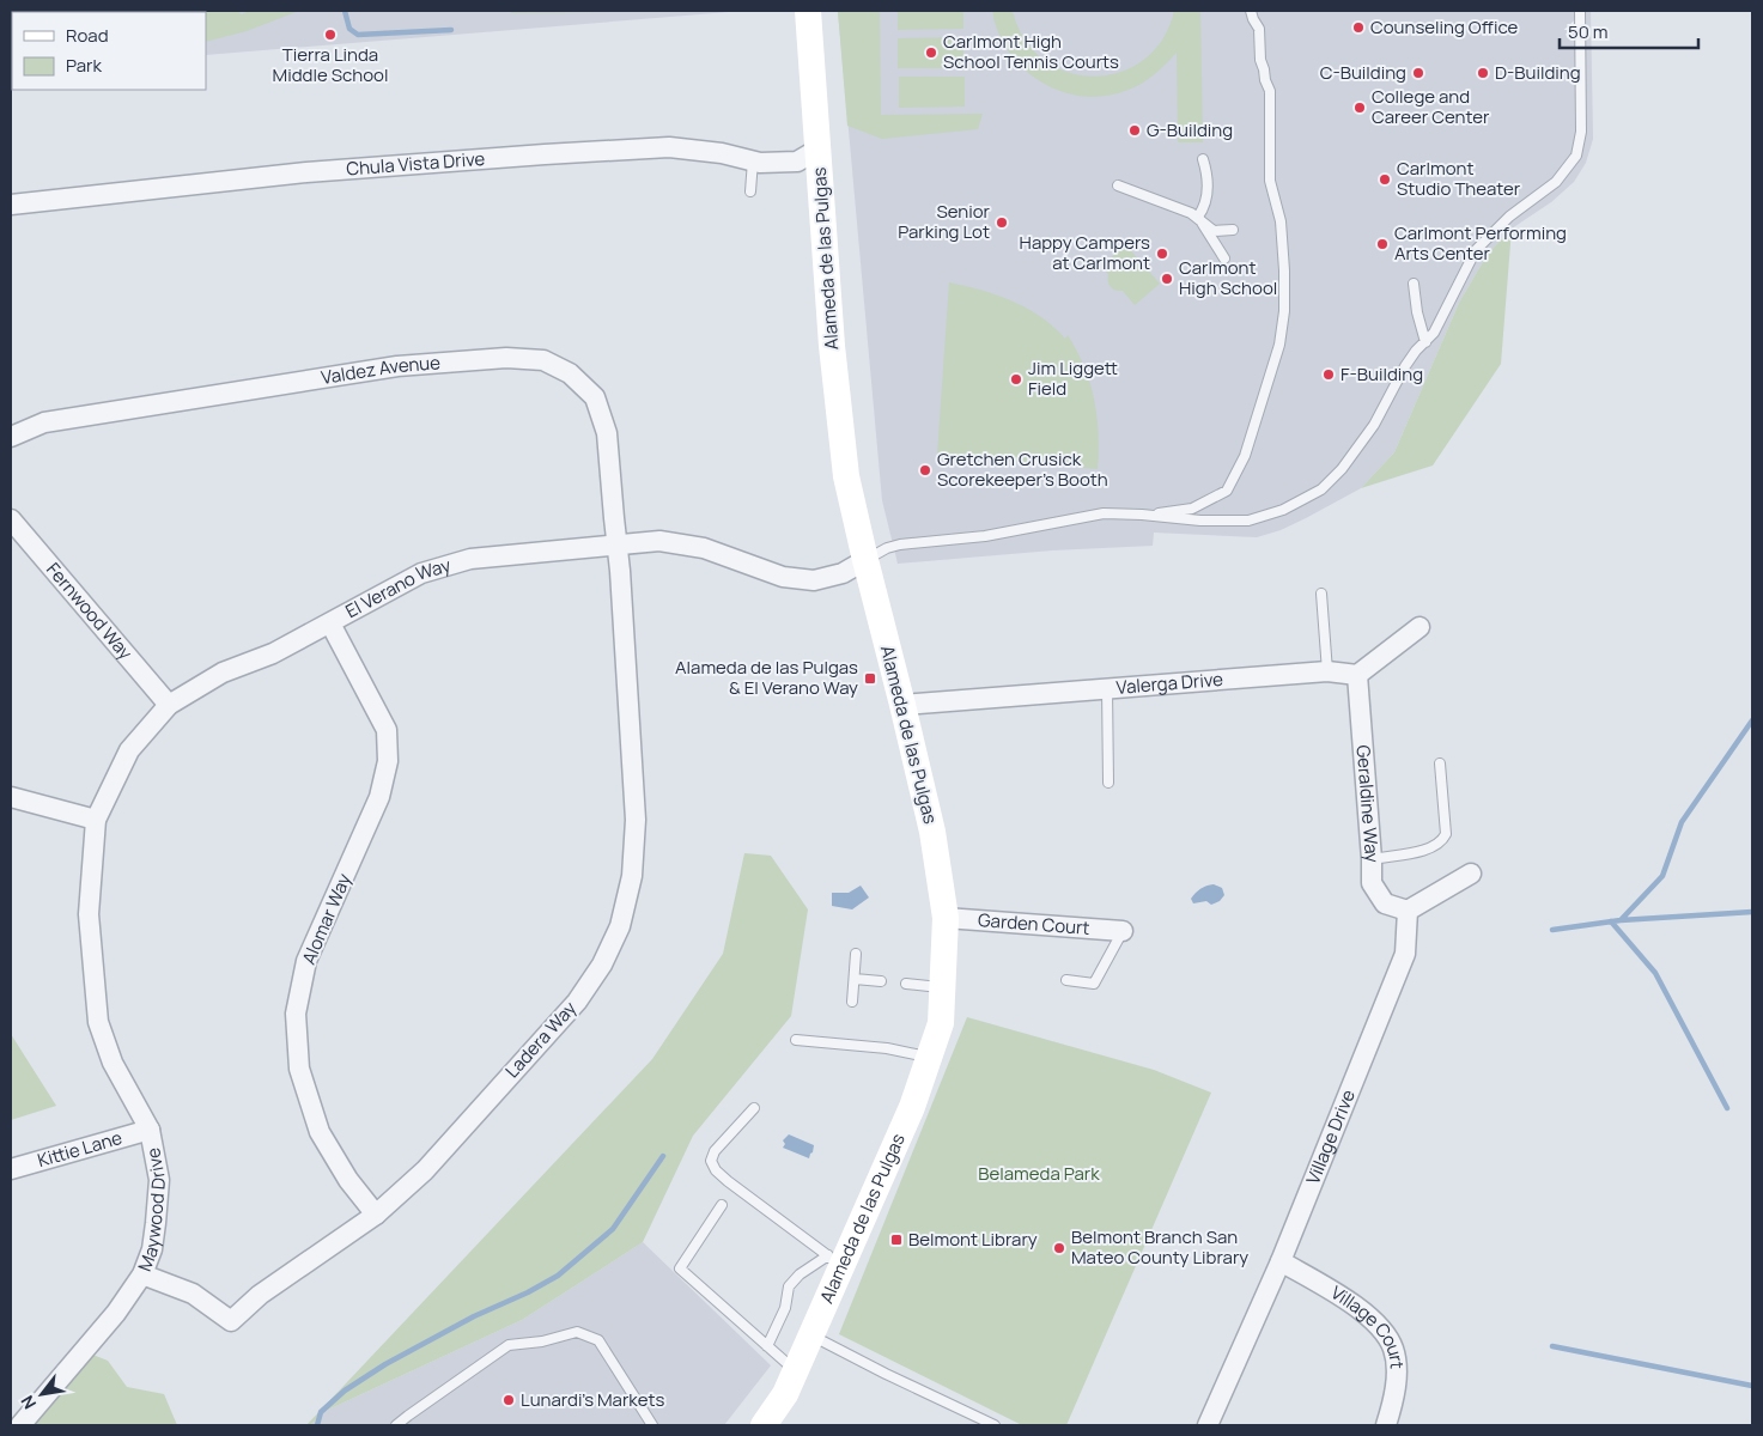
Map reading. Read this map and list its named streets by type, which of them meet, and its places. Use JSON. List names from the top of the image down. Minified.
{"streets":{"main road":["Alameda de las Pulgas"],"street":["Chula Vista Drive","Valdez Avenue","El Verano Way","Fernwood Way","Valerga Drive","Geraldine Way","Alomar Way","Garden Court","Ladera Way","Village Drive","Kittie Lane","Maywood Drive","Village Court"]},"crossings":[["Chula Vista Drive","Alameda de las Pulgas"],["Alameda de las Pulgas","El Verano Way"],["Alameda de las Pulgas","Valerga Drive"],["Alameda de las Pulgas","Garden Court"],["Valdez Avenue","El Verano Way"],["Valdez Avenue","Ladera Way"],["El Verano Way","Fernwood Way"],["El Verano Way","Alomar Way"],["El Verano Way","Ladera Way"],["El Verano Way","Maywood Drive"],["Valerga Drive","Geraldine Way"],["Geraldine Way","Village Drive"],["Alomar Way","Ladera Way"],["Ladera Way","Maywood Drive"],["Village Drive","Village Court"],["Kittie Lane","Maywood Drive"]],"parks":["Belameda Park"],"places":{"other":["Counseling Office","Tierra Linda Middle School","Carlmont High School Tennis Courts","C-Building","D-Building","College and Career Center","G-Building","Carlmont Studio Theater","Senior Parking Lot","Carlmont Performing Arts Center","Happy Campers at Carlmont","Carlmont High School","F-Building","Jim Liggett Field","Gretchen Crusick Scorekeeper's Booth","Belmont Branch San Mateo County Library","Lunardi's Markets"],"transit":["Alameda de las Pulgas & El Verano Way","Belmont Library"]},"legend":["Road","Park"],"scale_bar":"50 m","north":"bottom left"}
